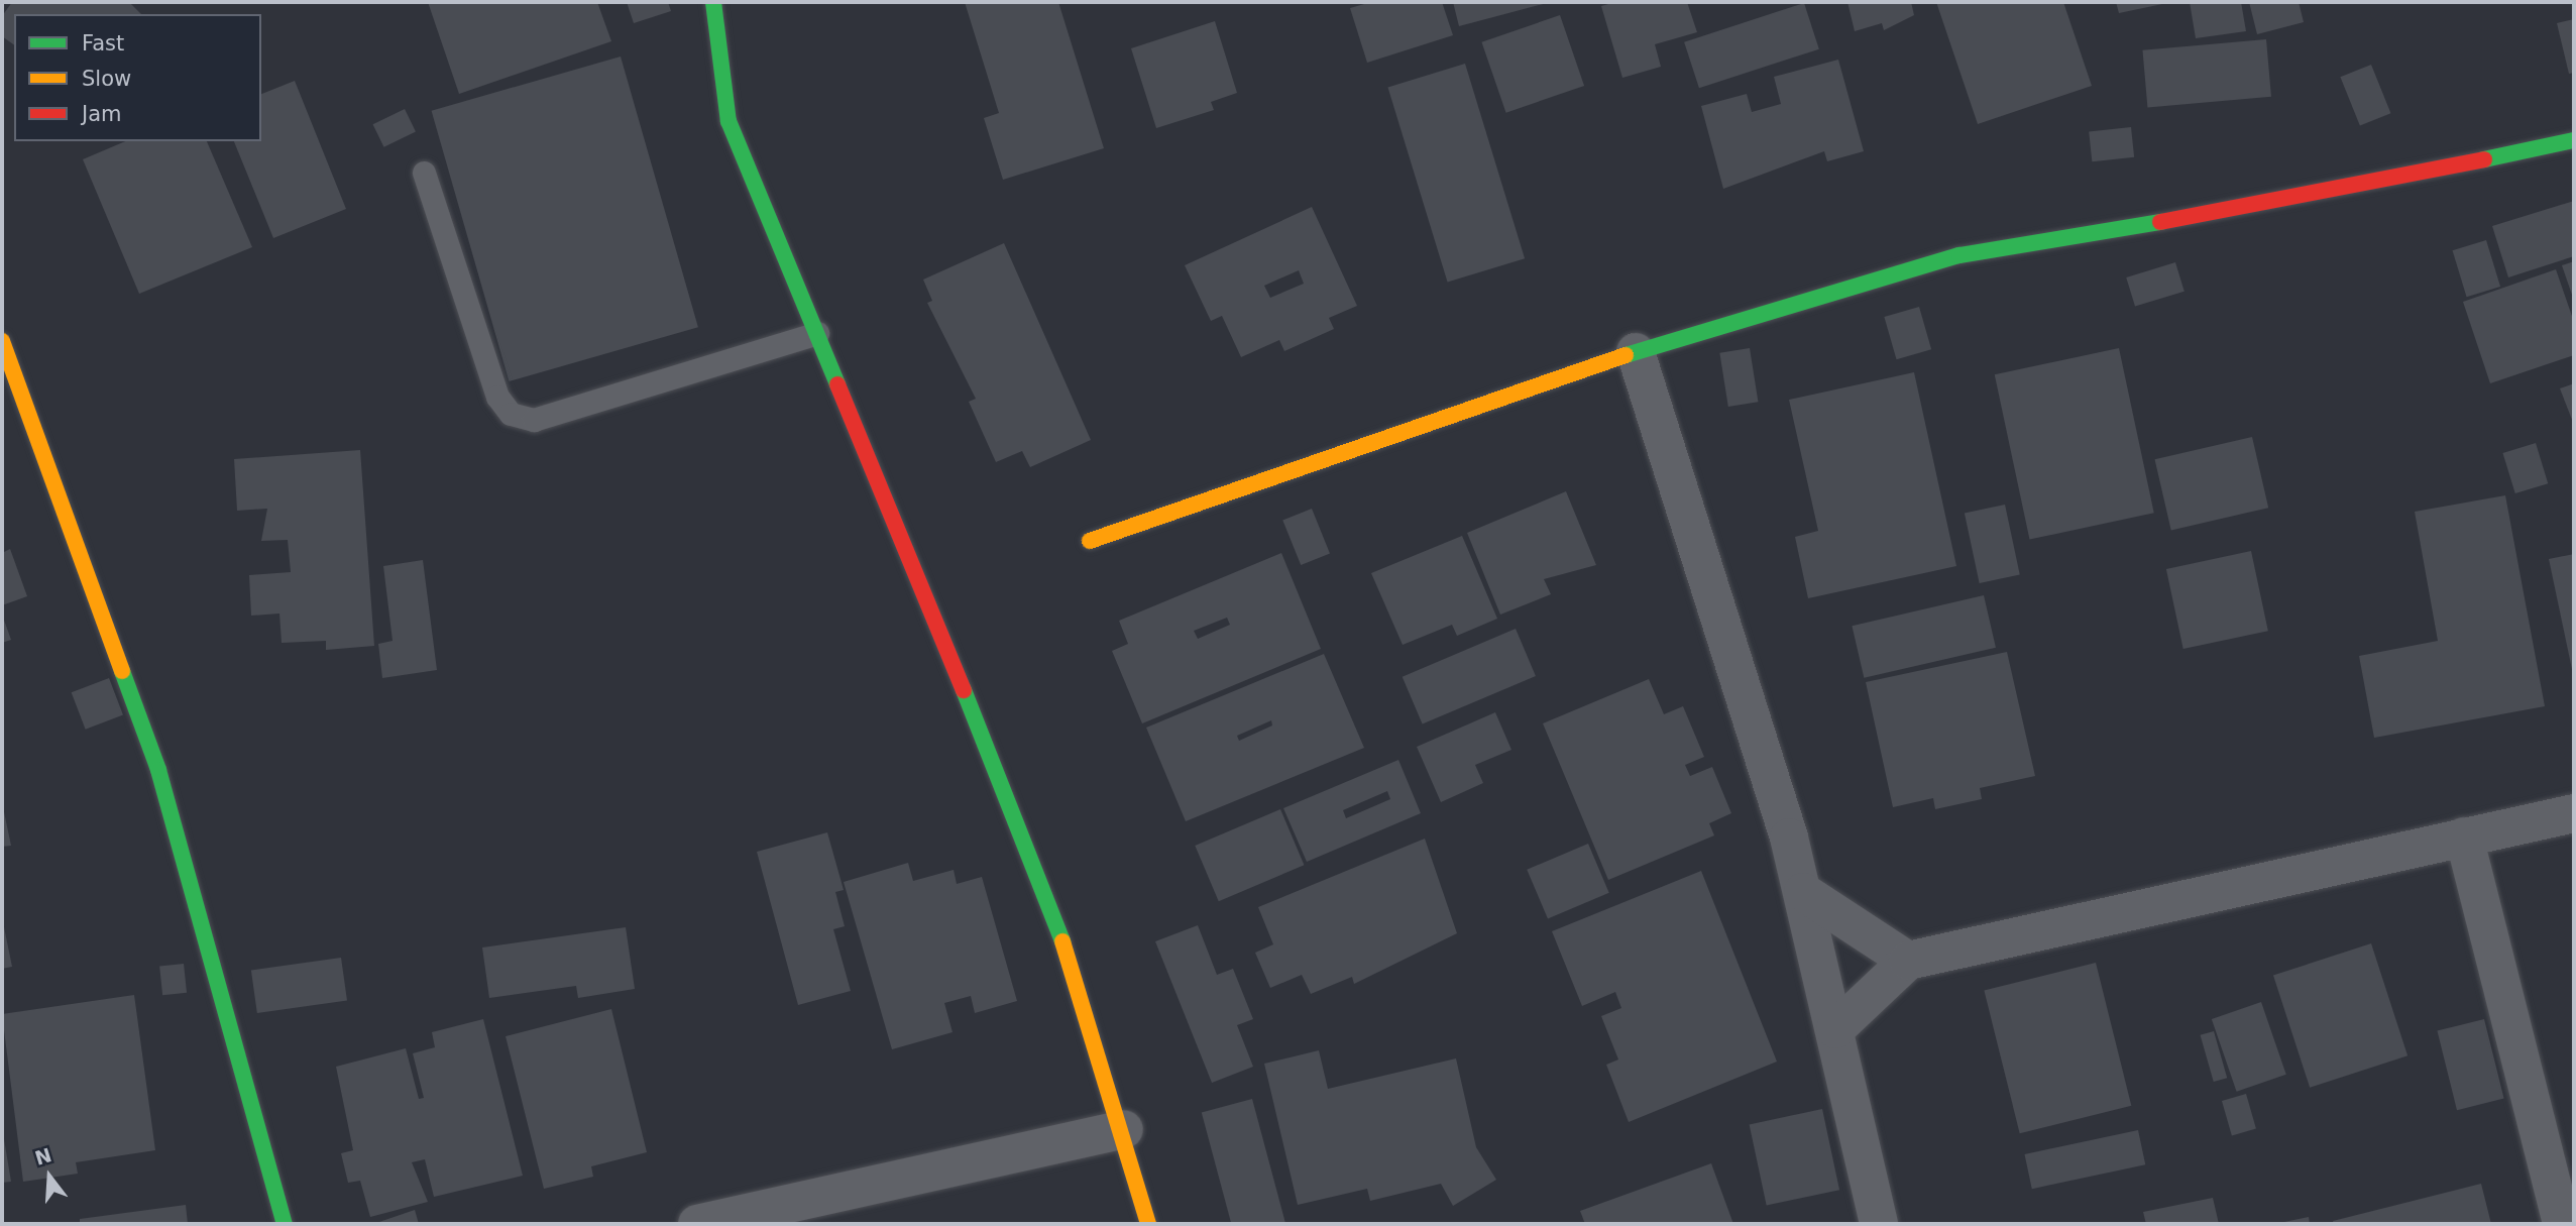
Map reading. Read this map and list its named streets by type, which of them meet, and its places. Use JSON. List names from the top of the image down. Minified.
{"legend":["Fast","Slow","Jam"],"north":"top"}
